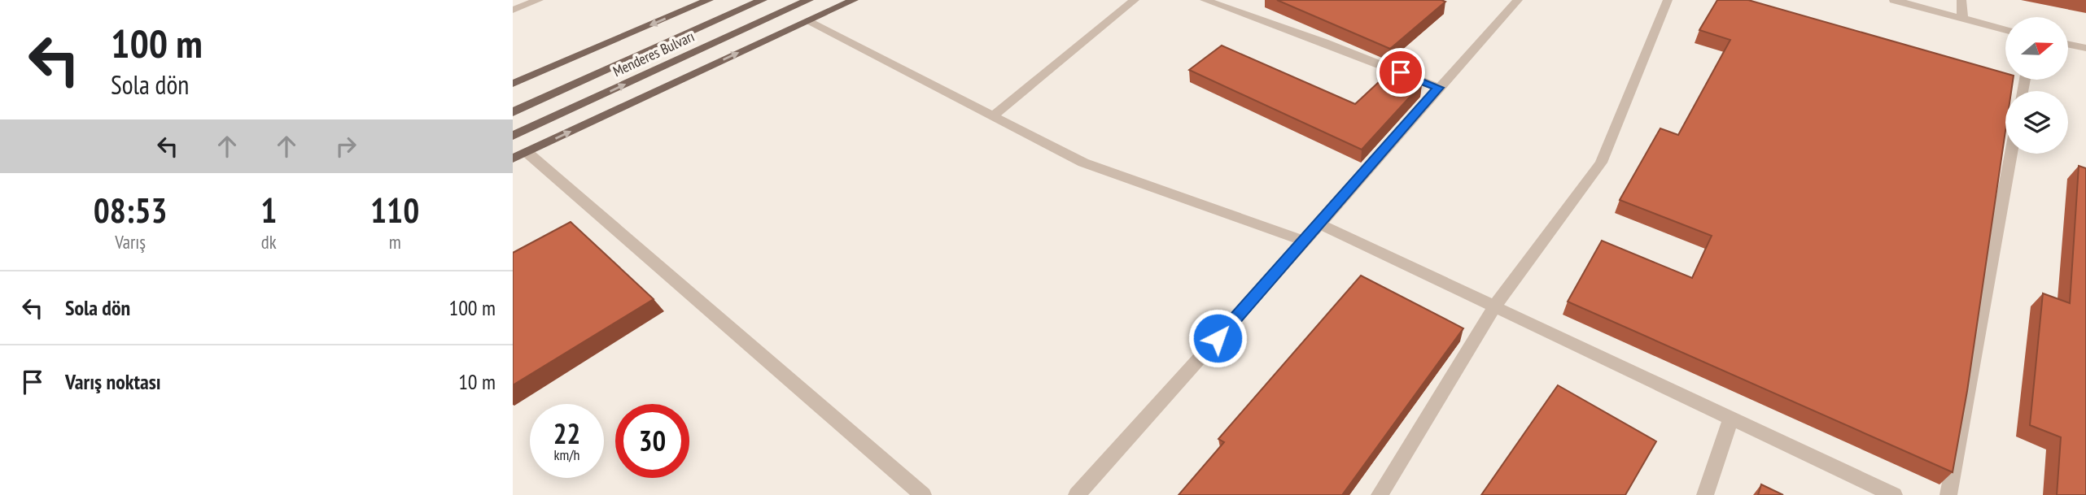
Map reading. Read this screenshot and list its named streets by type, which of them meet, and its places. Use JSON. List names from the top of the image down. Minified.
{"streets":{"main road":["Menderes Bulvarı"]},"north":"right","page":{"turn":["100 m","Sola dön"],"eta":["08:53","Varış","1","dk","110","m"],"list":[{"name":"Sola dön","value":"100 m"},{"name":"Varış noktası","value":"10 m"}],"speed":"22 km/h","limit":"30"}}
